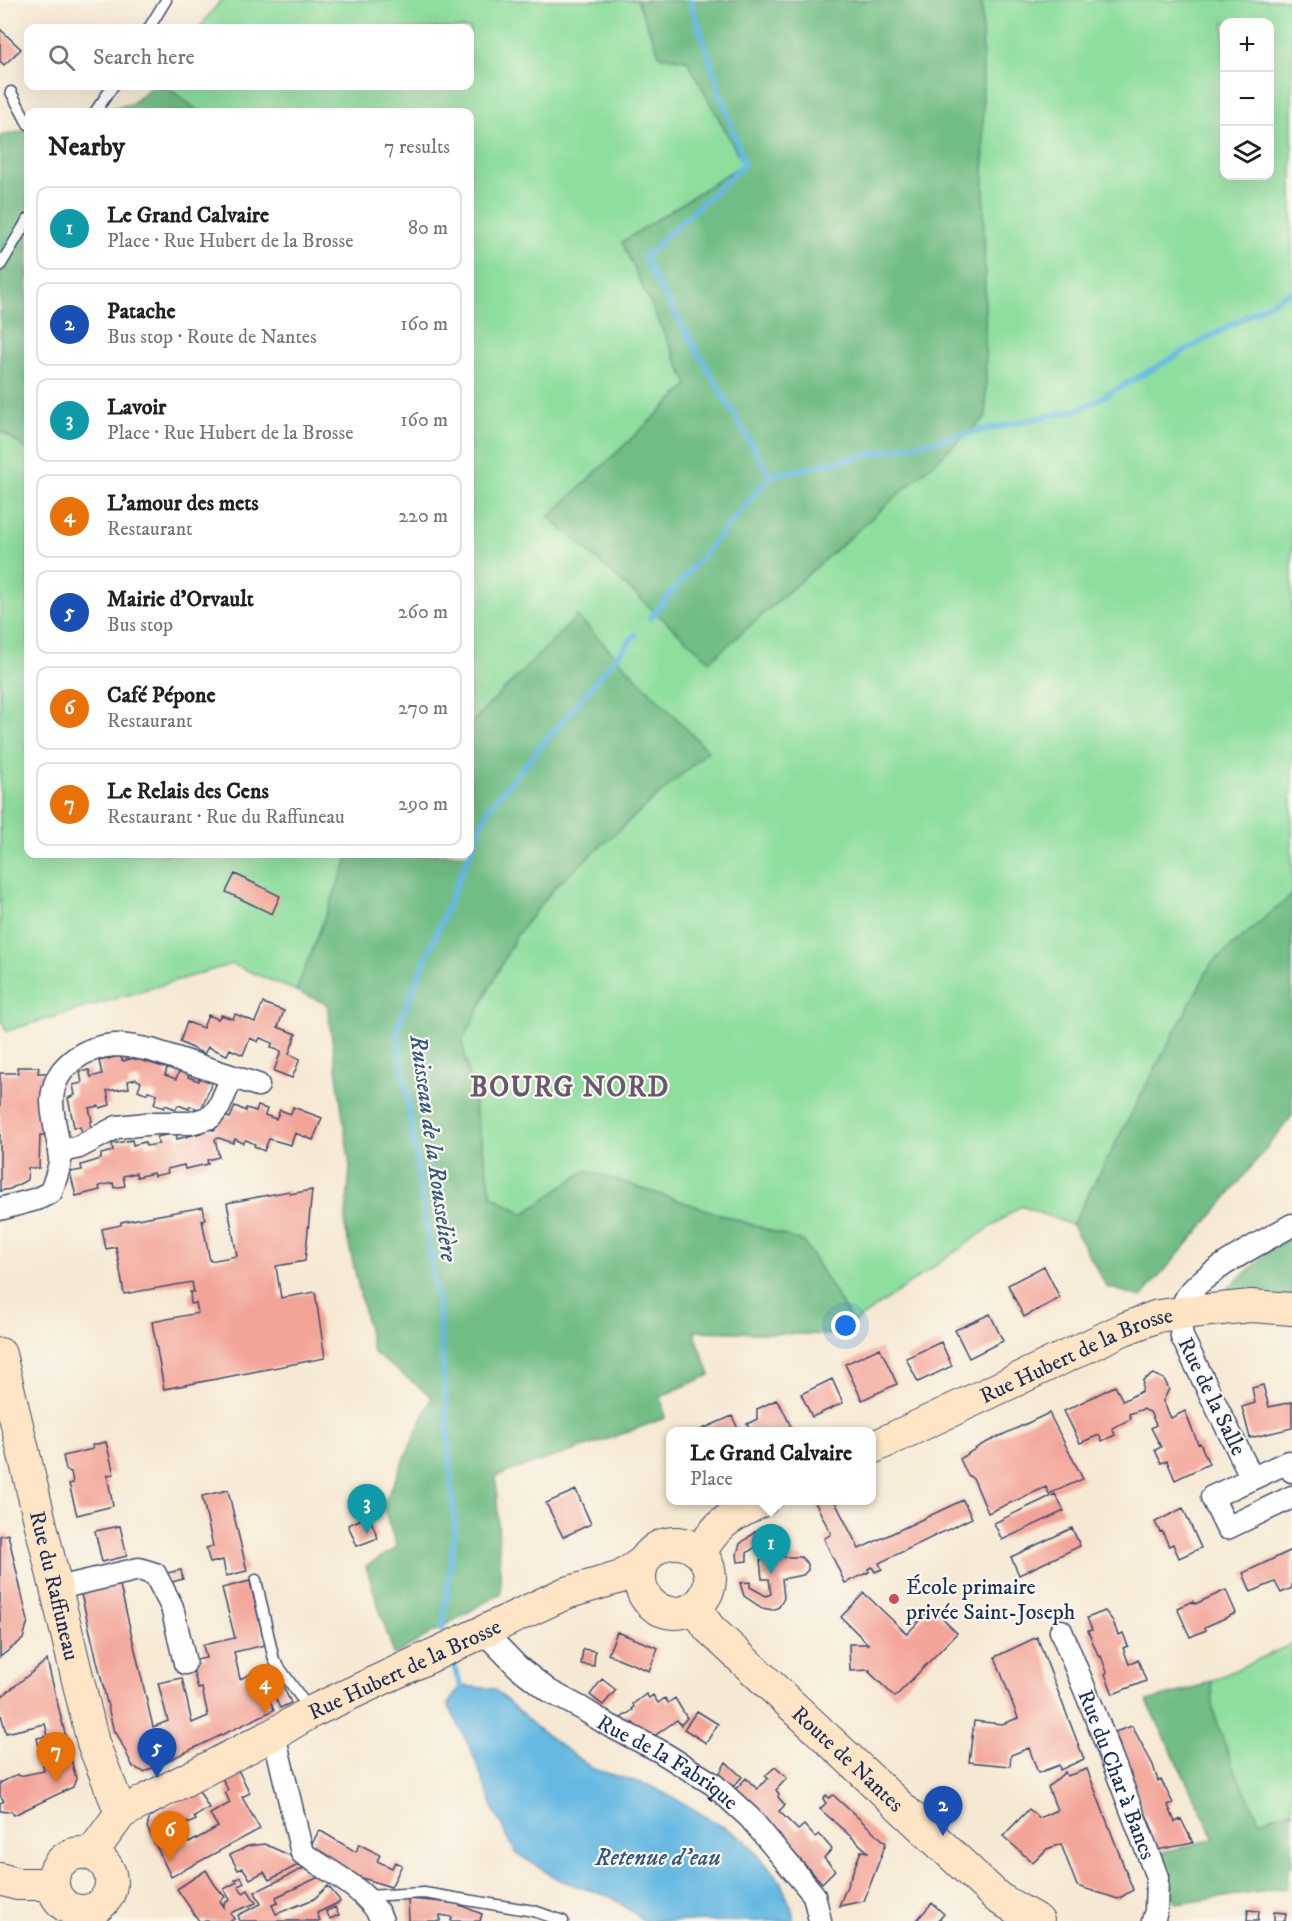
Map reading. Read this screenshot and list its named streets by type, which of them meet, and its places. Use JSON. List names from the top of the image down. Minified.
{"streets":{"main road":["Rue Hubert de la Brosse","Rue du Raffuneau","Route de Nantes"],"street":["Rue de la Salle","Rue de la Fabrique","Rue du Char à Bancs"]},"crossings":[["Rue Hubert de la Brosse","Rue de la Salle"],["Rue Hubert de la Brosse","Rue du Raffuneau"],["Rue Hubert de la Brosse","Route de Nantes"],["Rue Hubert de la Brosse","Rue de la Fabrique"]],"districts":["BOURG NORD"],"water":["Ruisseau de la Rousselière","Retenue d'eau"],"places":["École primaire privée Saint-Joseph"],"page":{"map_buttons":["+","−"],"search":"Search here","heading":["Nearby","7 results"],"list":[{"mark":"1","name":"Le Grand Calvaire","note":"Place · Rue Hubert de la Brosse","value":"80 m"},{"mark":"2","name":"Patache","note":"Bus stop · Route de Nantes","value":"160 m"},{"mark":"3","name":"Lavoir","note":"Place · Rue Hubert de la Brosse","value":"160 m"},{"mark":"4","name":"L'amour des mets","note":"Restaurant","value":"220 m"},{"mark":"5","name":"Mairie d'Orvault","note":"Bus stop","value":"260 m"},{"mark":"6","name":"Café Pépone","note":"Restaurant","value":"270 m"},{"mark":"7","name":"Le Relais des Cens","note":"Restaurant · Rue du Raffuneau","value":"290 m"}],"popup":["Le Grand Calvaire","Place"],"pins":["3","1","4","5","7","2","6"]}}
